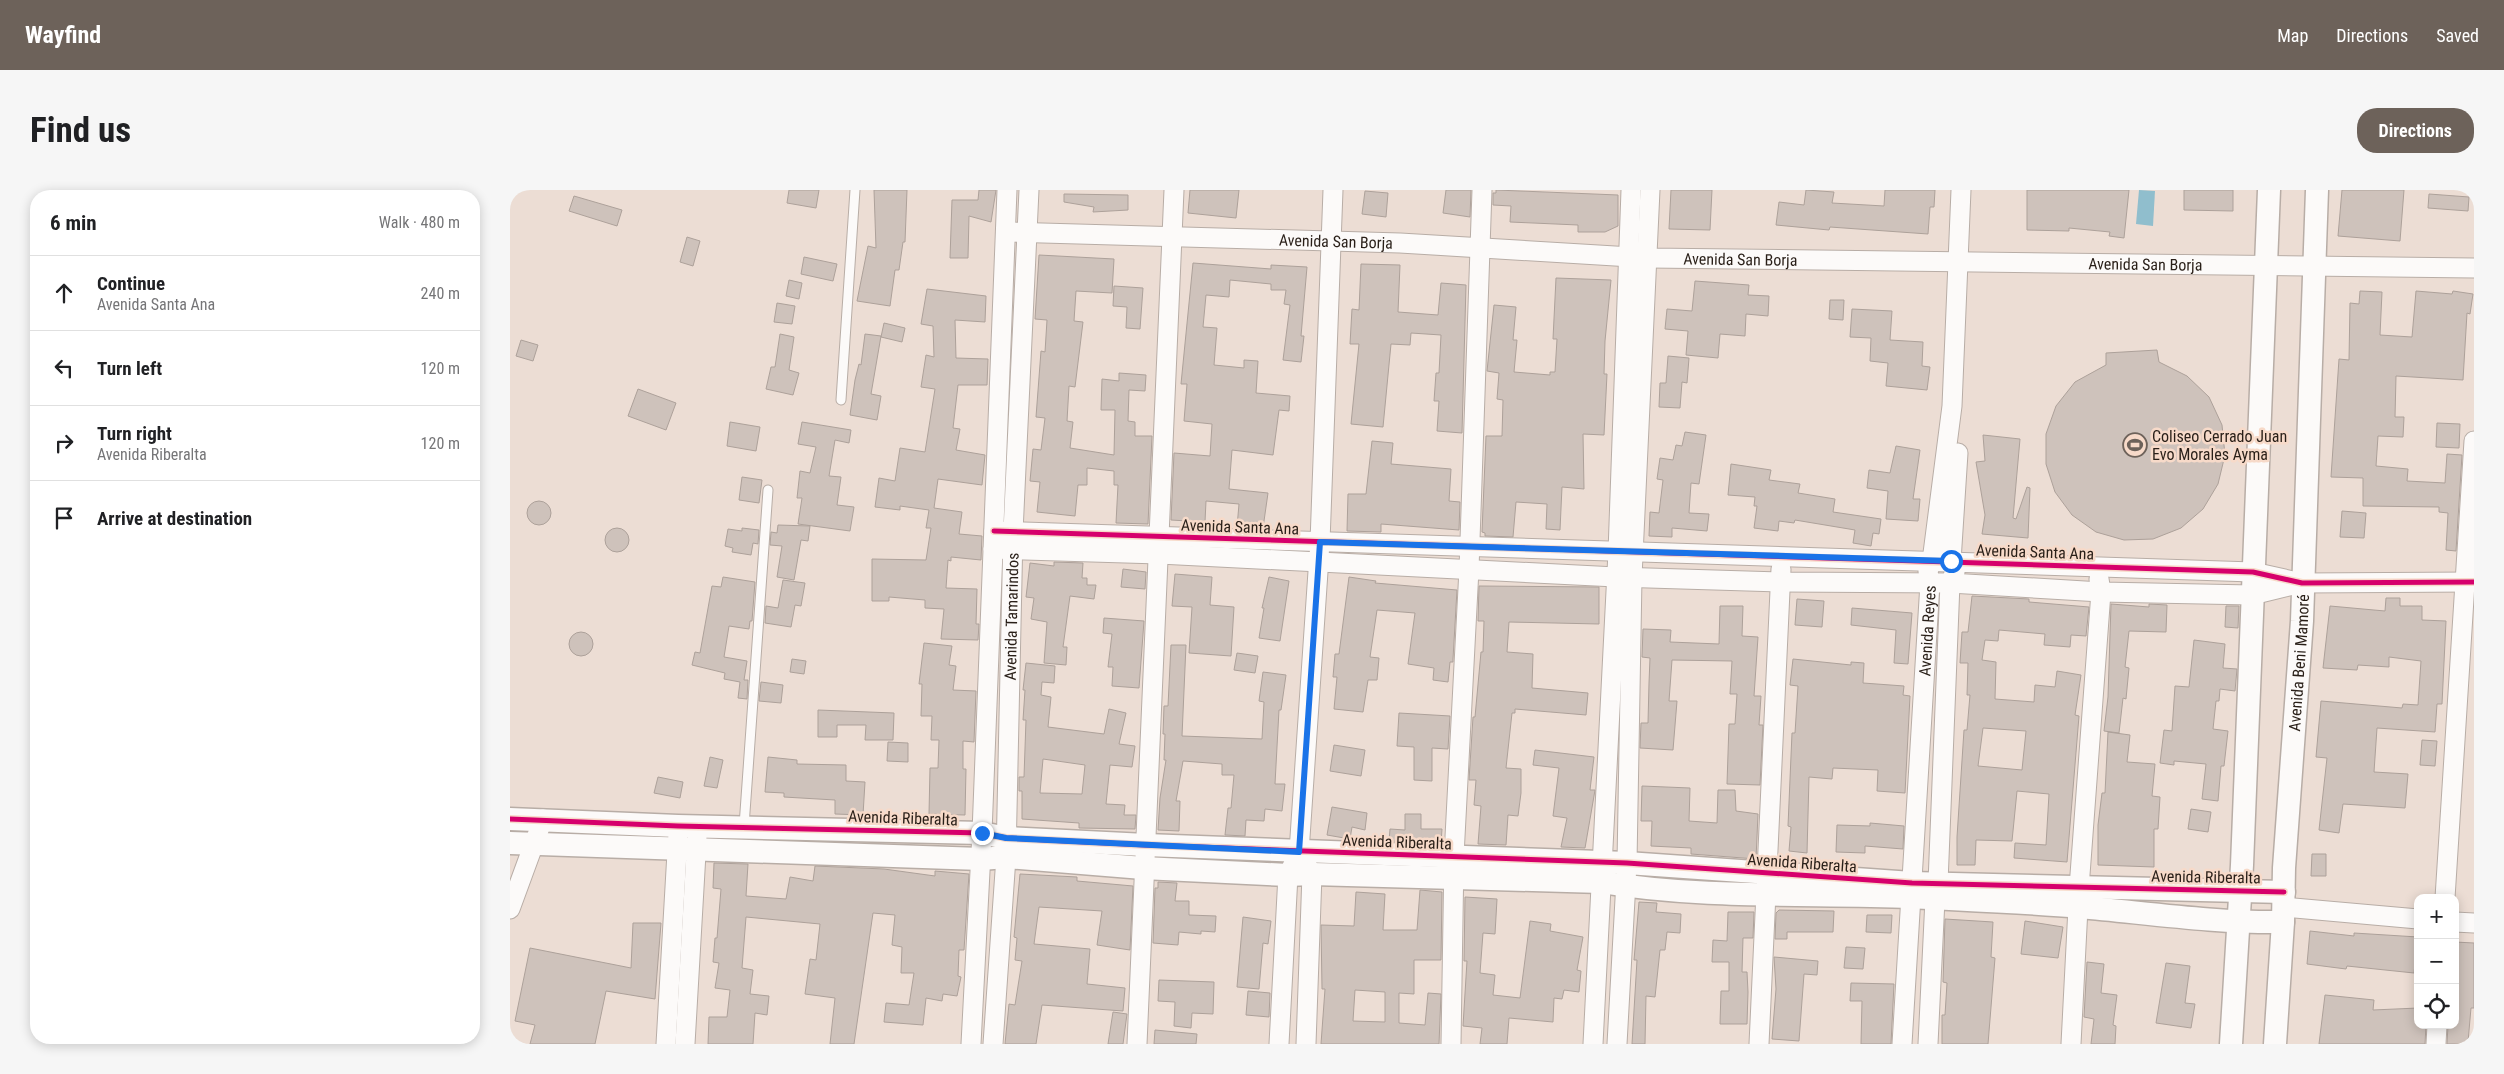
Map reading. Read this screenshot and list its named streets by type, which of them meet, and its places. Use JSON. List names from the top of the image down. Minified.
{"streets":{"street":["Avenida San Borja","Avenida Santa Ana","Avenida Tamarindos","Avenida Reyes","Avenida Beni Mamoré","Avenida Riberalta"]},"crossings":[["Avenida San Borja","Avenida Tamarindos"],["Avenida San Borja","Avenida Reyes"],["Avenida San Borja","Avenida Beni Mamoré"],["Avenida Santa Ana","Avenida Tamarindos"],["Avenida Santa Ana","Avenida Reyes"],["Avenida Santa Ana","Avenida Beni Mamoré"],["Avenida Tamarindos","Avenida Riberalta"],["Avenida Reyes","Avenida Riberalta"],["Avenida Beni Mamoré","Avenida Riberalta"]],"places":{"sports":["Coliseo Cerrado Juan Evo Morales Ayma"]},"page":{"header":"Wayfind","nav":["Map","Directions","Saved"],"buttons":"Directions","title":"Find us","heading":["6 min","Walk · 480 m"],"list":[["Continue","Avenida Santa Ana","240 m"],["Turn left","120 m"],["Turn right","Avenida Riberalta","120 m"],"Arrive at destination"],"map_buttons":["+","−"]}}
